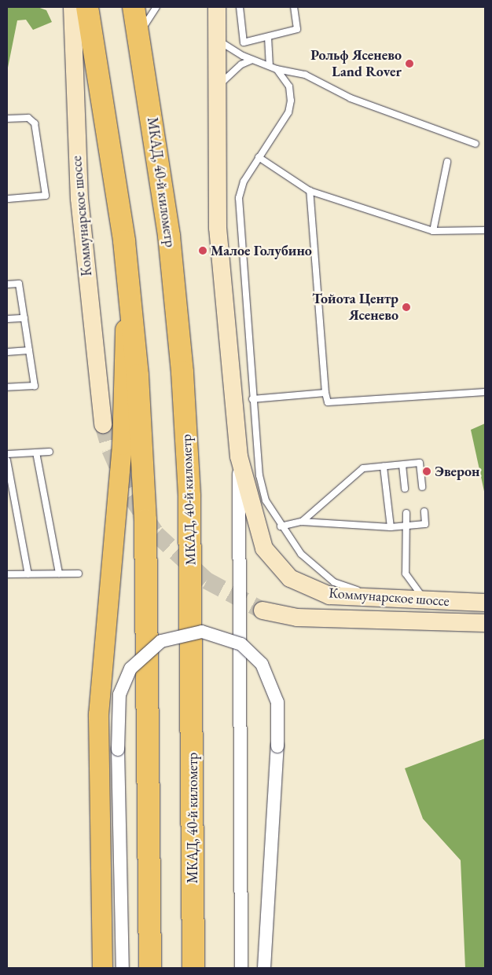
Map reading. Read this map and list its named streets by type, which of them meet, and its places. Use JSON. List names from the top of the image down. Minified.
{"streets":{"highway":["МКАД, 40-й километр"],"main road":["Коммунарское шоссе"]},"places":["Рольф Ясенево Land Rover","Малое Голубино","Тойота Центр Ясенево","Эверон"]}
